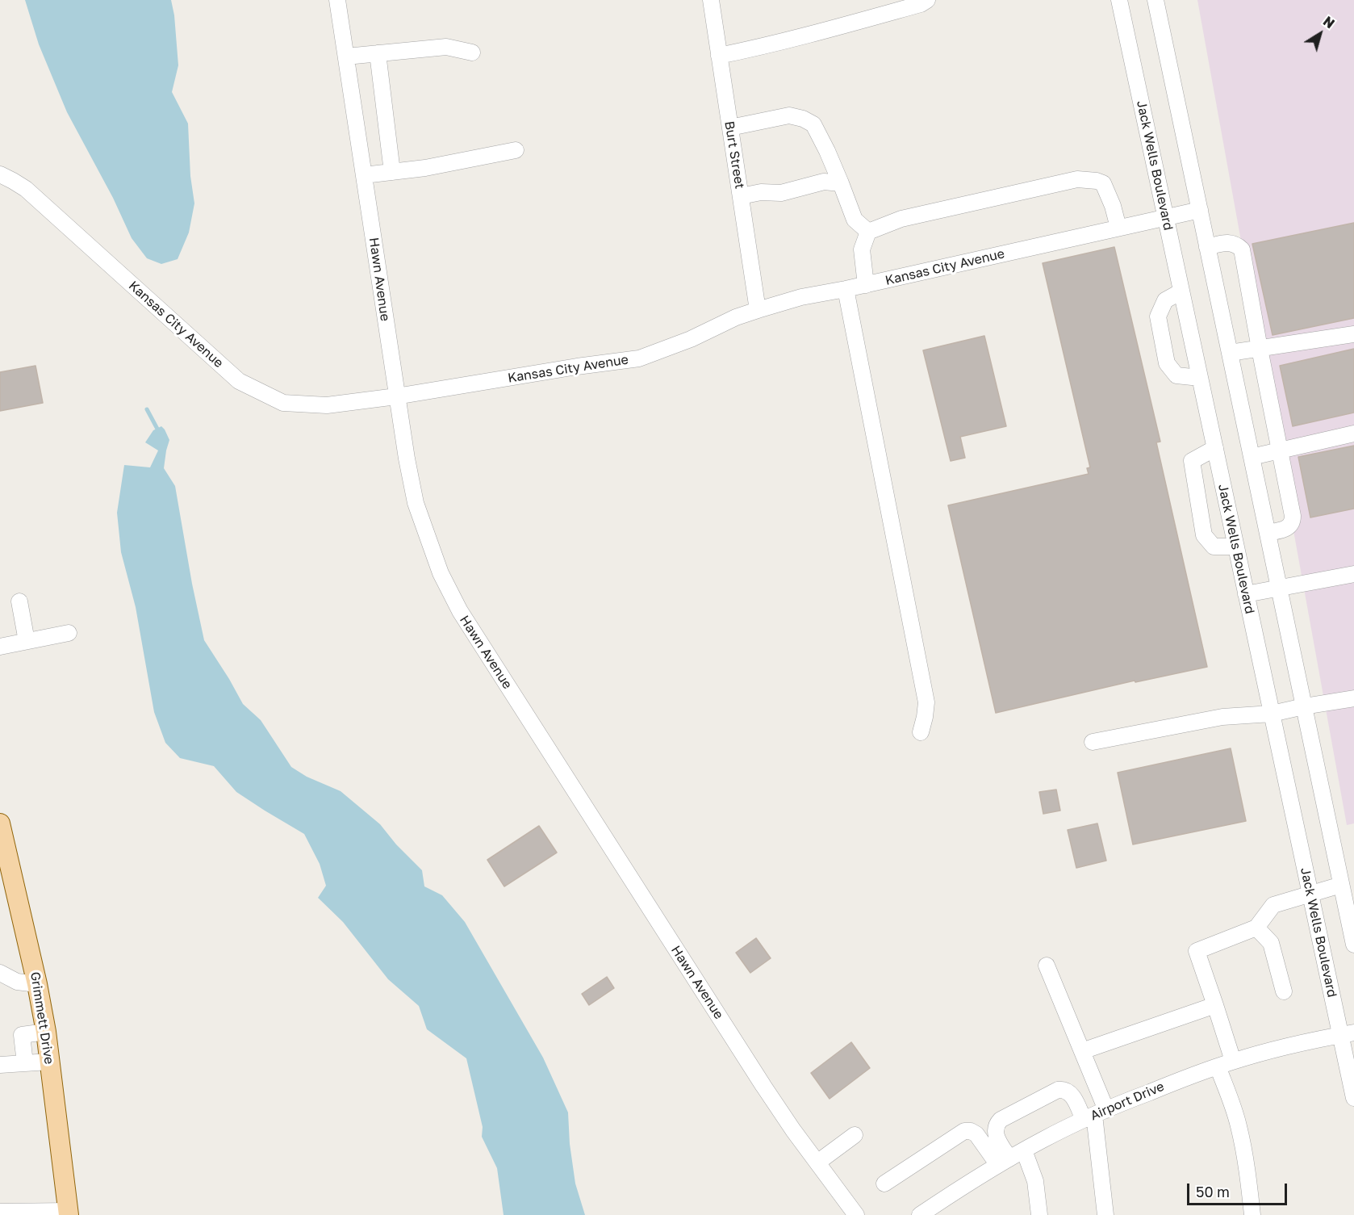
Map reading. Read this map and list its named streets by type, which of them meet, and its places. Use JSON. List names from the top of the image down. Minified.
{"streets":{"main road":["Grimmett Drive"],"street":["Burt Street","Jack Wells Boulevard","Kansas City Avenue","Hawn Avenue","Airport Drive"]},"crossings":[["Burt Street","Kansas City Avenue"],["Jack Wells Boulevard","Kansas City Avenue"],["Jack Wells Boulevard","Airport Drive"],["Kansas City Avenue","Hawn Avenue"]],"scale_bar":"50 m","north":"top right"}
